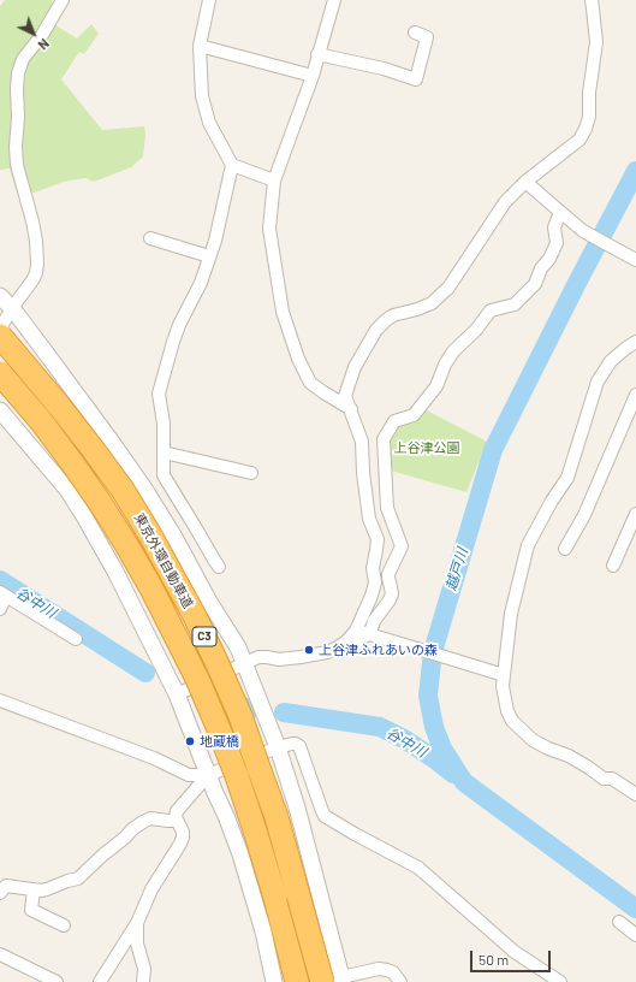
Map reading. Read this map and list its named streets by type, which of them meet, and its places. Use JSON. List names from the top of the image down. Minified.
{"streets":{"highway":["東京外環自動車道","C3"]},"water":["越戸川","谷中川"],"parks":["上谷津公園"],"places":["上谷津ふれあいの森","地蔵橋"],"scale_bar":"50 m","north":"bottom right"}
